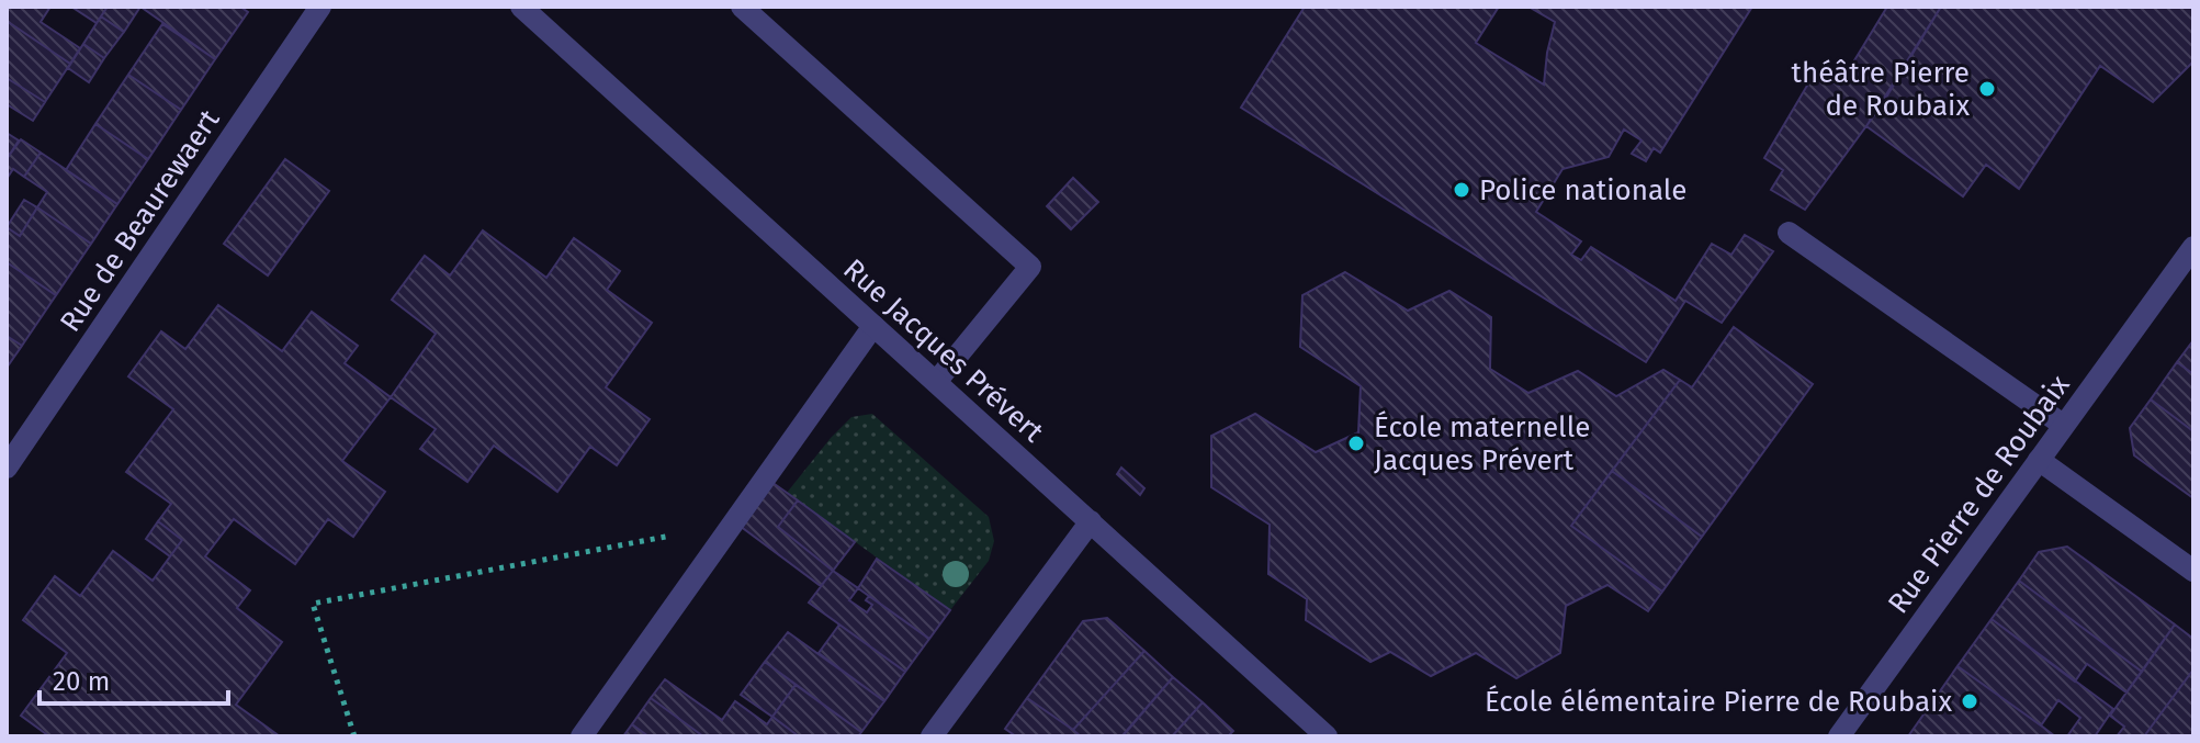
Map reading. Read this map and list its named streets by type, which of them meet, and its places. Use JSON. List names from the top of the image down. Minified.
{"streets":{"street":["Rue de Beaurewaert","Rue Jacques Prévert","Rue Pierre de Roubaix"]},"places":["théâtre Pierre de Roubaix","Police nationale","École maternelle Jacques Prévert","École élémentaire Pierre de Roubaix"],"scale_bar":"20 m"}
